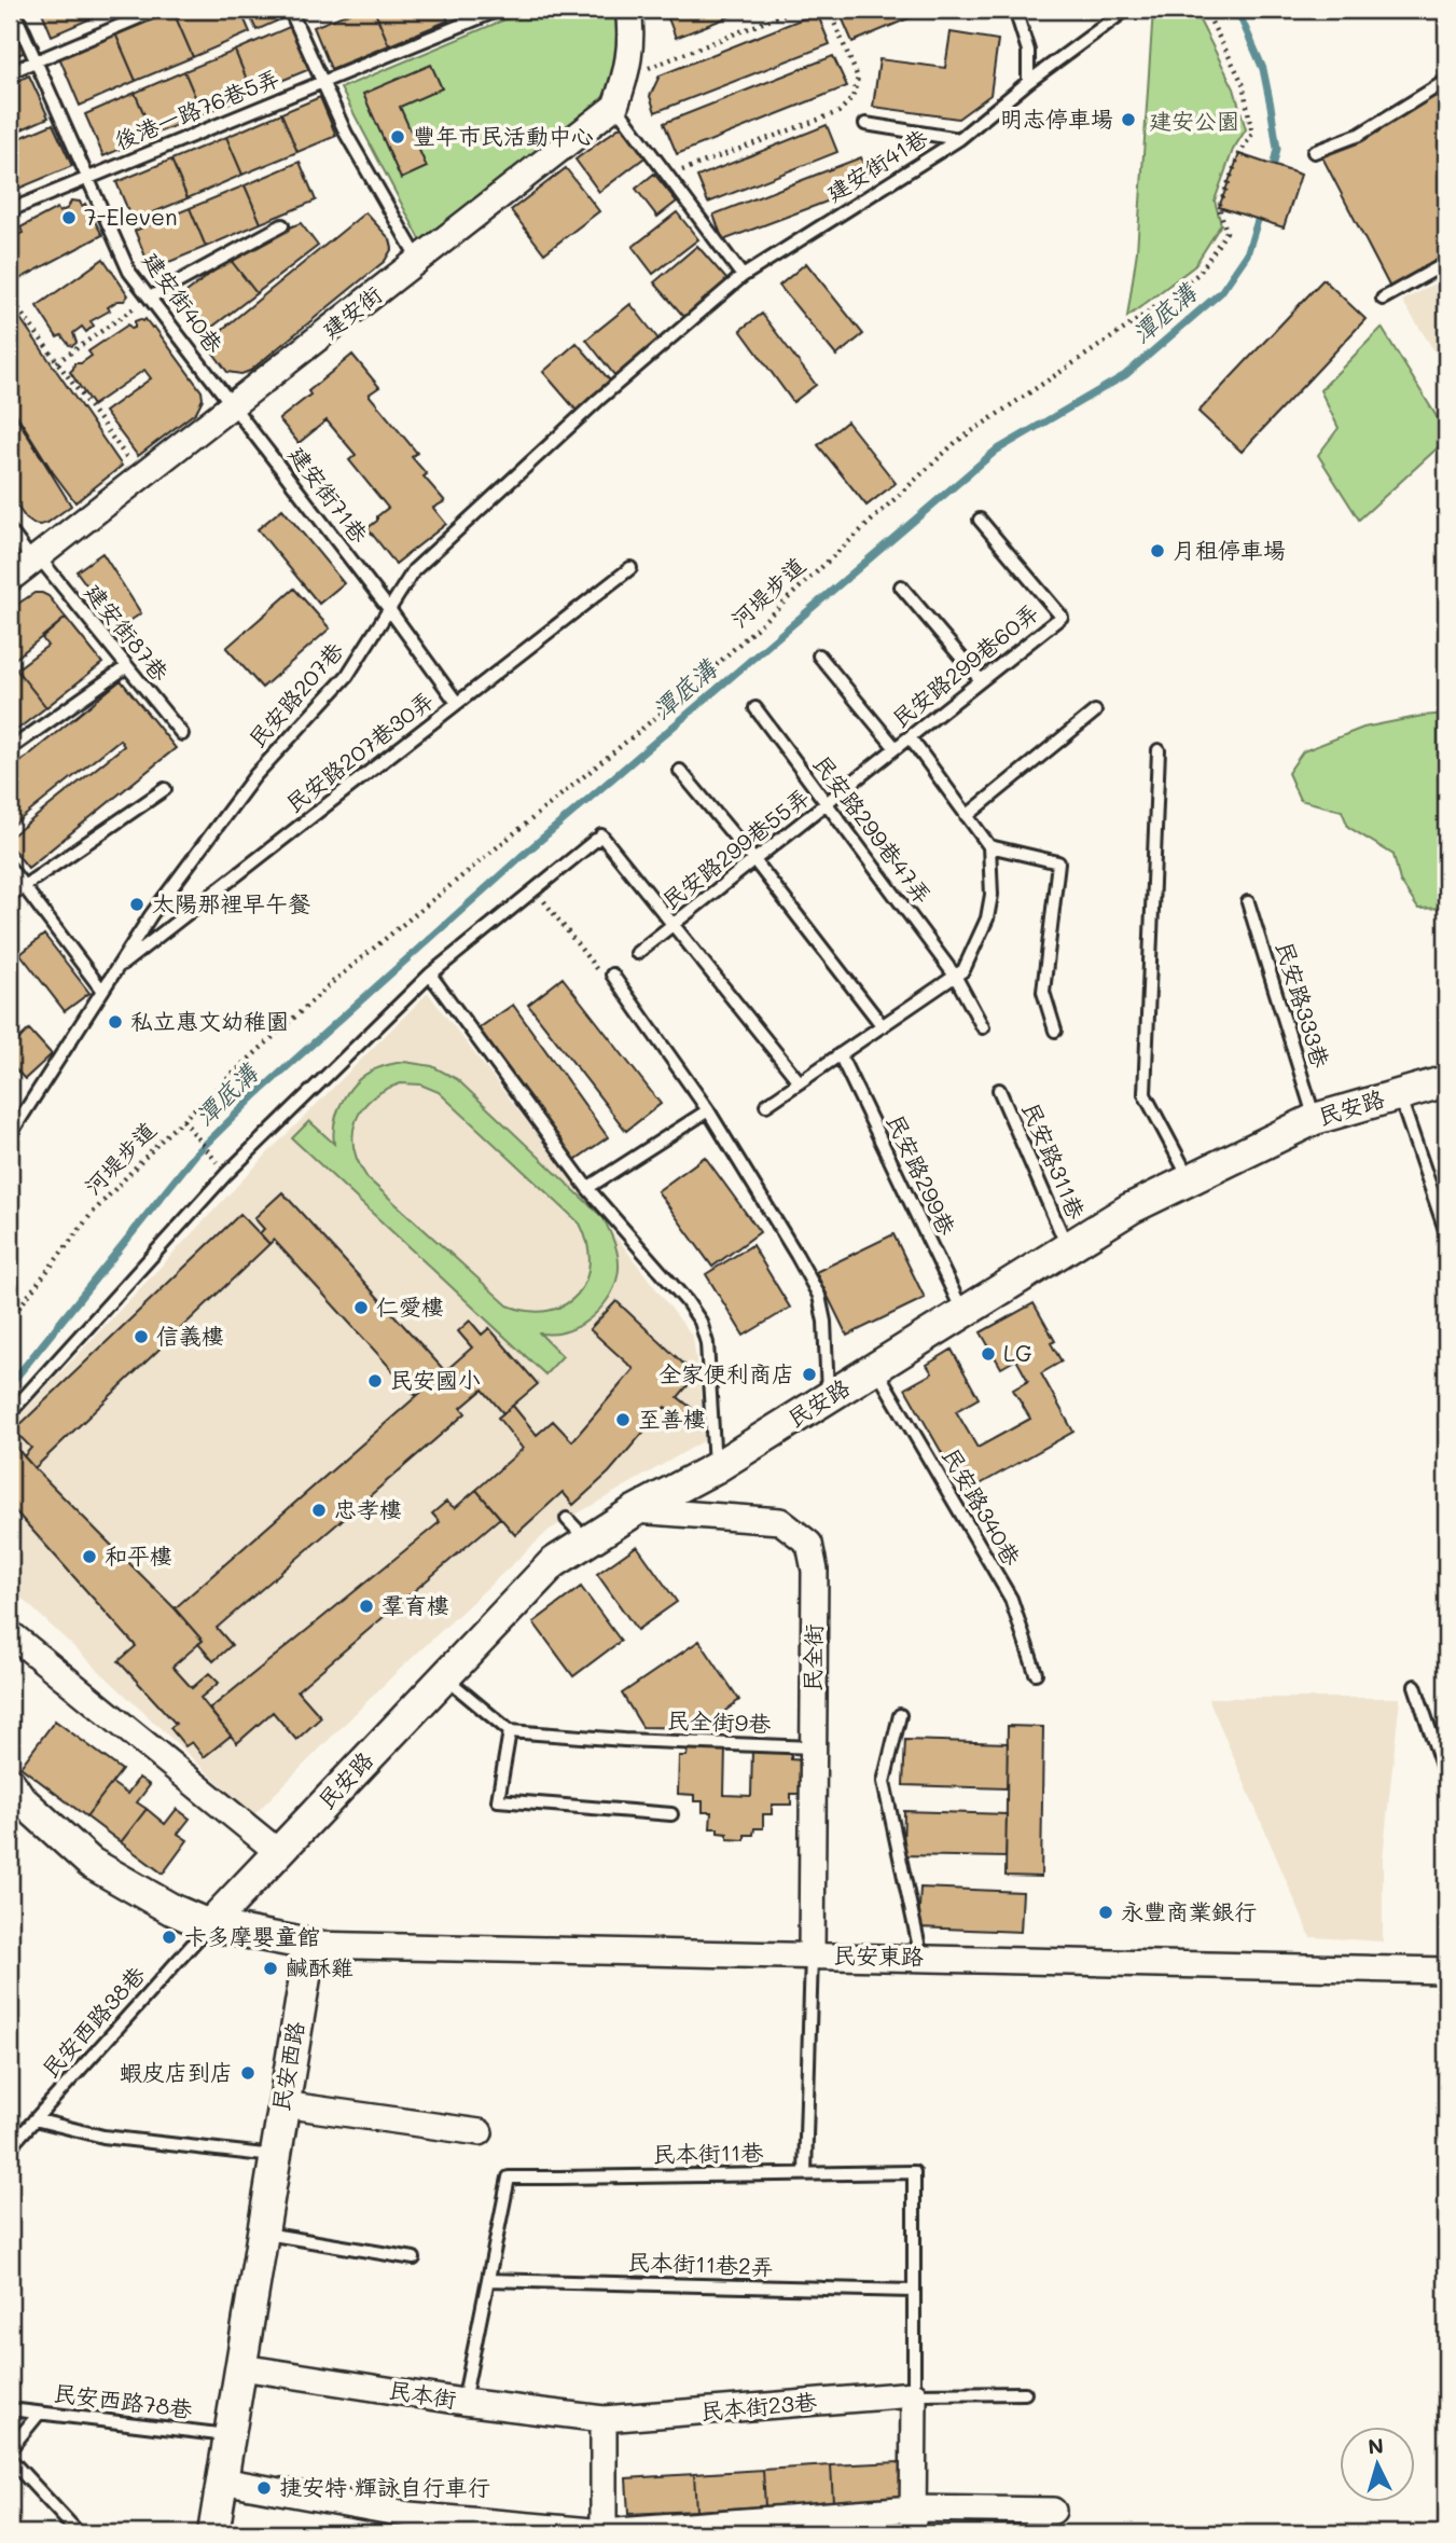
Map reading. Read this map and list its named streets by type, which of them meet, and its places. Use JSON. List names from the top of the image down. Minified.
{"streets":{"street":["建安街","民安路","民全街","民安東路","民安西路","民本街","民本街23巷"],"lane":["後港一路76巷5弄","建安街41巷","建安街40巷","建安街71巷","建安街87巷","民安路299巷60弄","民安路207巷","民安路207巷30弄","民安路299巷47弄","民安路299巷55弄","民安路333巷","民安路311巷","民安路299巷","民安路340巷","民全街9巷","民安西路38巷","民本街11巷","民本街11巷2弄","民安西路78巷"],"path":["河堤步道"]},"crossings":[["後港一路76巷5弄","建安街40巷"],["建安街41巷","民安路207巷"],["建安街40巷","建安街"],["建安街40巷","建安街71巷"],["建安街","建安街71巷"],["建安街","建安街87巷"],["建安街71巷","民安路207巷"],["建安街71巷","民安路207巷30弄"],["民安路299巷60弄","民安路299巷55弄"],["民安路207巷","民安路207巷30弄"],["民安路299巷47弄","民安路299巷55弄"],["民安路333巷","民安路"],["民安路","民安路311巷"],["民安路","民安路299巷"],["民安路","民安路340巷"],["民安路","民全街"],["民安路","民安西路38巷"],["民全街","民全街9巷"],["民全街","民安東路"],["民安東路","民安西路"],["民安西路","民本街"],["民安西路","民安西路78巷"],["民本街11巷","民本街11巷2弄"],["民本街11巷","民本街"],["民本街11巷","民本街23巷"],["民本街","民本街23巷"]],"water":["潭底溝"],"parks":["建安公園"],"places":["明志停車場","豐年市民活動中心","7-Eleven","月租停車場","太陽那裡早午餐","私立惠文幼稚園","仁愛樓","信義樓","LG","全家便利商店","民安國小","至善樓","忠孝樓","和平樓","羣育樓","永豐商業銀行","卡多摩嬰童館","鹹酥雞","蝦皮店到店","捷安特 輝詠自行車行"],"north":"top"}
